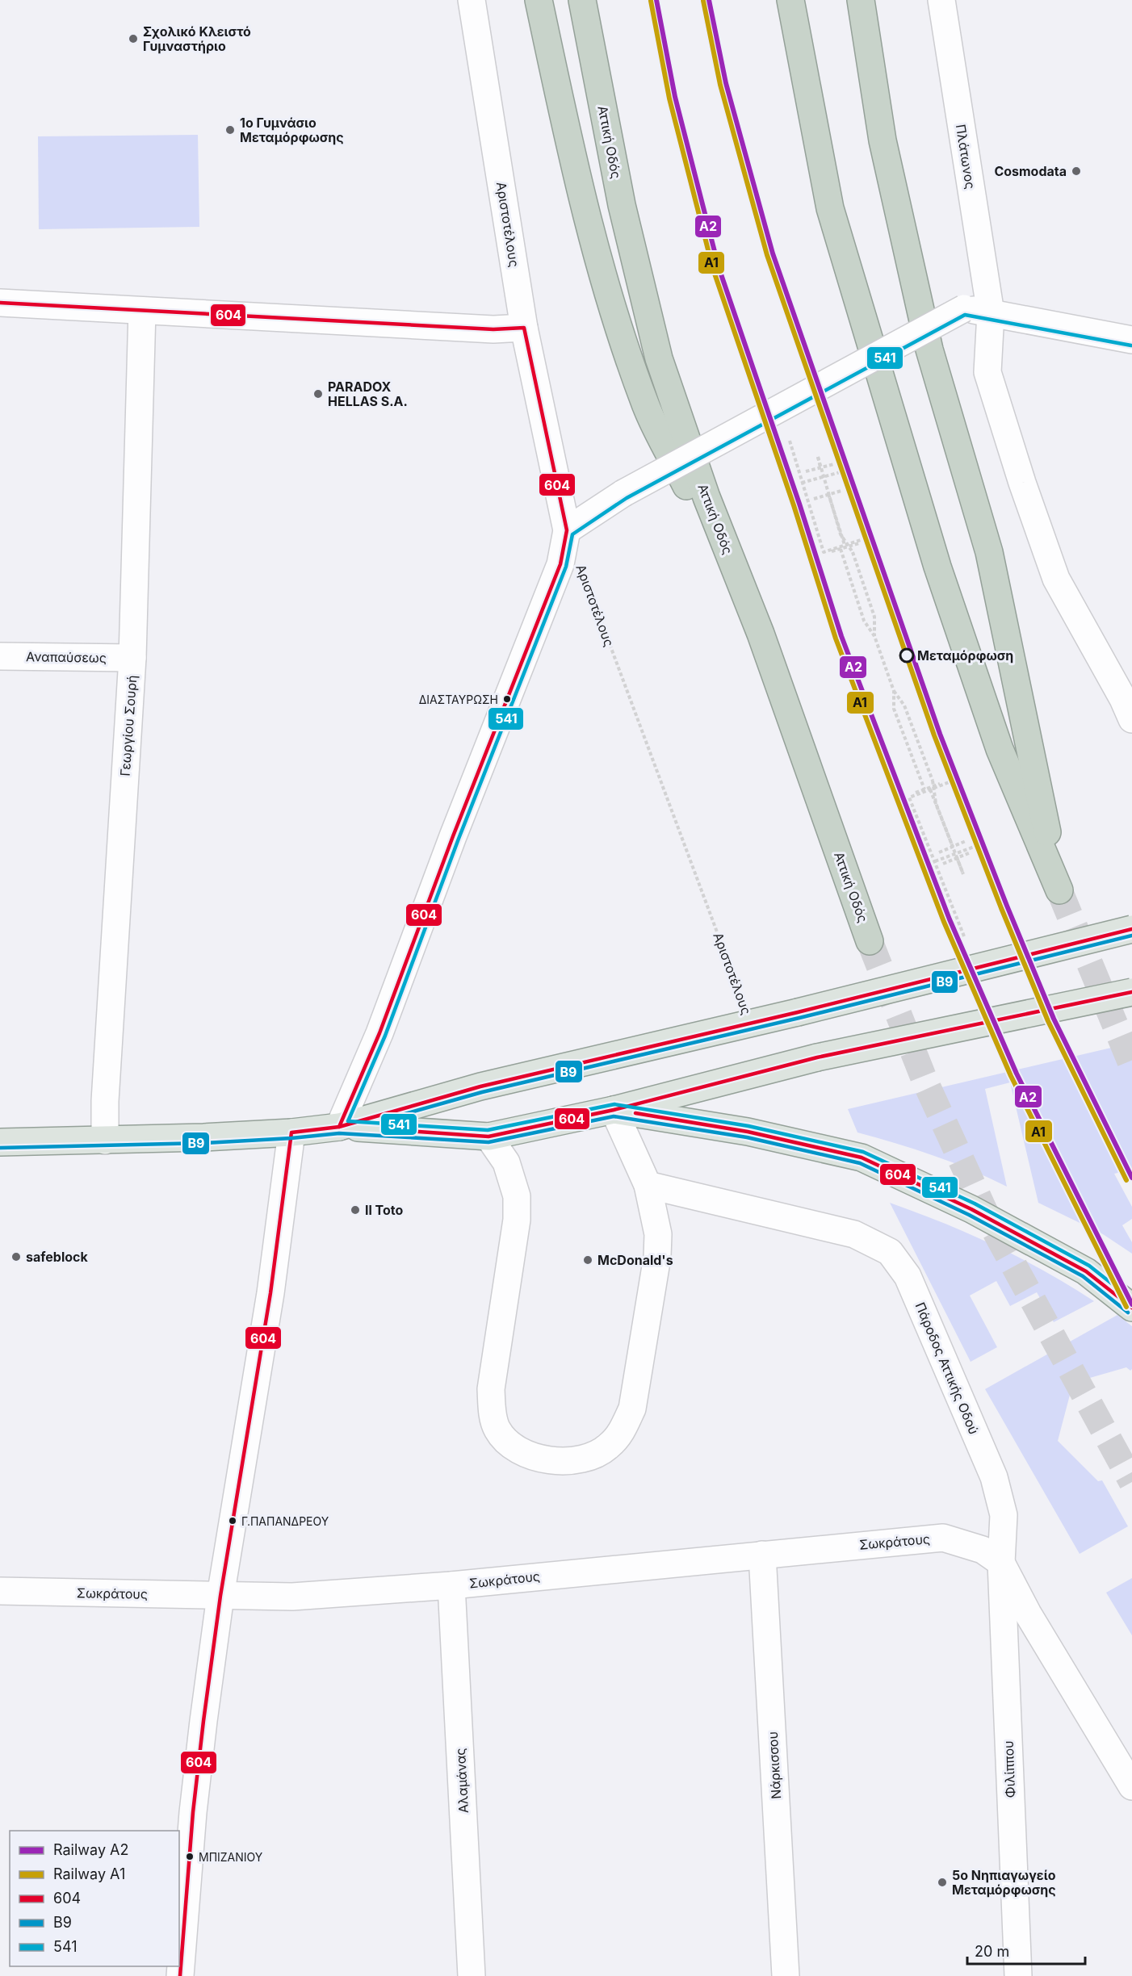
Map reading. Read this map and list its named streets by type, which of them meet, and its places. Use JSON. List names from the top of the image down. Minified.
{"streets":{"highway":["Αττική Οδός"],"street":["Πλάτωνος","Αριστοτέλους","Αναπαύσεως","Γεωργίου Σουρή","Πάροδος Αττικής Οδού","Σωκράτους","Νάρκισσου","Φιλίππου","Αλαμάνας"]},"crossings":[["Αναπαύσεως","Γεωργίου Σουρή"],["Πάροδος Αττικής Οδού","Σωκράτους"],["Πάροδος Αττικής Οδού","Φιλίππου"],["Σωκράτους","Νάρκισσου"],["Σωκράτους","Φιλίππου"],["Σωκράτους","Αλαμάνας"]],"places":["Σχολικό Κλειστό Γυμναστήριο","1ο Γυμνάσιο Μεταμόρφωσης","Cosmodata","PARADOX HELLAS S.A.","Μεταμόρφωση","ΔΙΑΣΤΑΥΡΩΣΗ","Il Toto","safeblock","McDonald's","Γ.ΠΑΠΑΝΔΡΕΟΥ","ΜΠΙΖΑΝΙΟΥ","5ο Νηπιαγωγείο Μεταμόρφωσης"],"lines":["rail line A2","rail line A1","transit line 604","transit line 541","transit line Β9"],"legend":["Railway A2","Railway A1","604","Β9","541"],"scale_bar":"20 m"}
